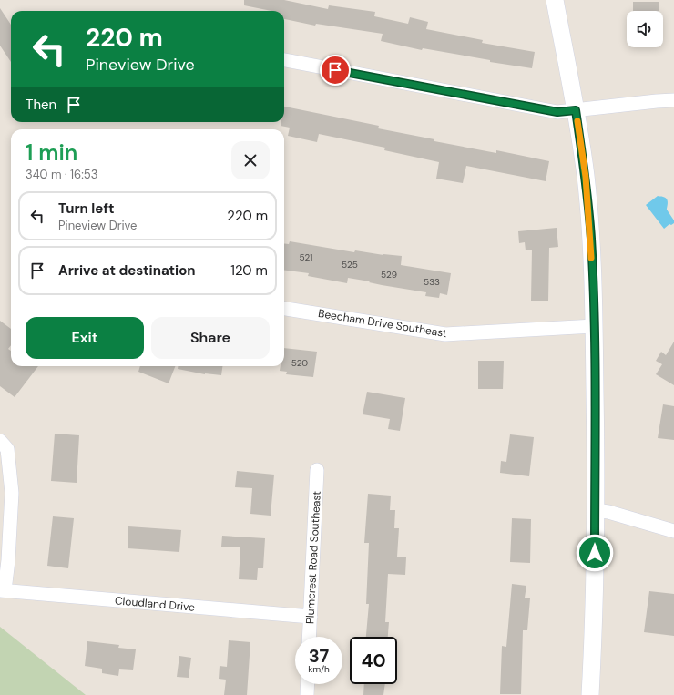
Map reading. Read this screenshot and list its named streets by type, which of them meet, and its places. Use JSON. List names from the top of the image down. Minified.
{"streets":{"street":["Beecham Drive Southeast","Plumcrest Road Southeast","Cloudland Drive"]},"crossings":[["Plumcrest Road Southeast","Cloudland Drive"]],"house_numbers":["521","525","529","533","520"],"page":{"turn":["220 m","Pineview Drive"],"then":"Then","heading":["1 min","340 m · 16:53"],"list":[{"name":"Turn left","note":"Pineview Drive","value":"220 m"},{"name":"Arrive at destination","value":"120 m"}],"buttons":["Exit","Share"],"speed":"37 km/h","limit":"40"}}
